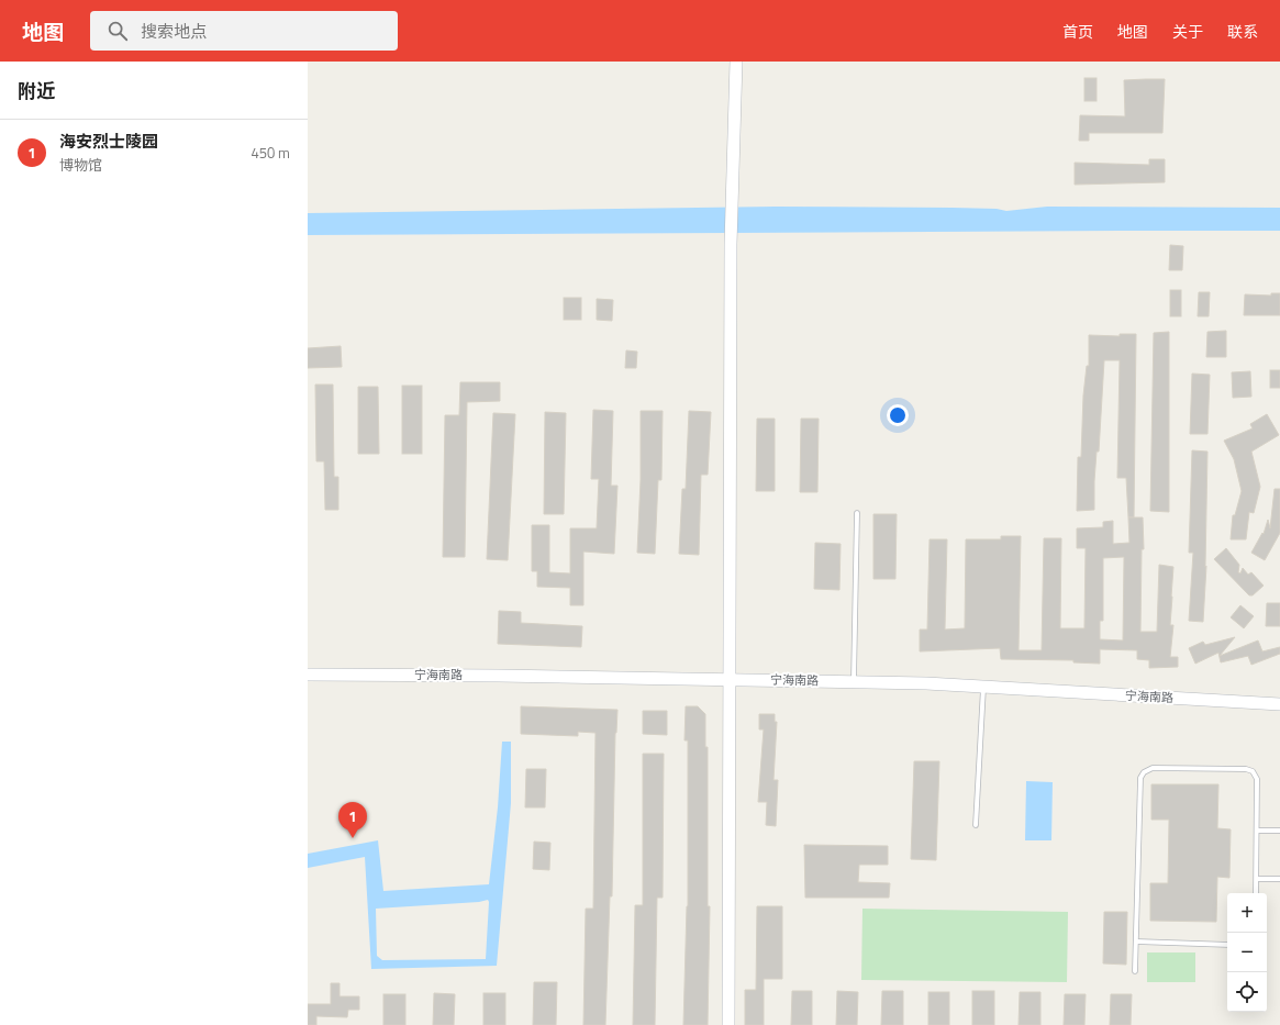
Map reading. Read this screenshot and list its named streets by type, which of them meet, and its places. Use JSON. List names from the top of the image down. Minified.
{"streets":{"street":["宁海南路"]},"page":{"header":"地图","search":"搜索地点","nav":["首页","地图","关于","联系"],"heading":"附近","list":[{"mark":"1","name":"海安烈士陵园","note":"博物馆","value":"450 m"}],"pins":"1","map_buttons":["+","−"]}}
